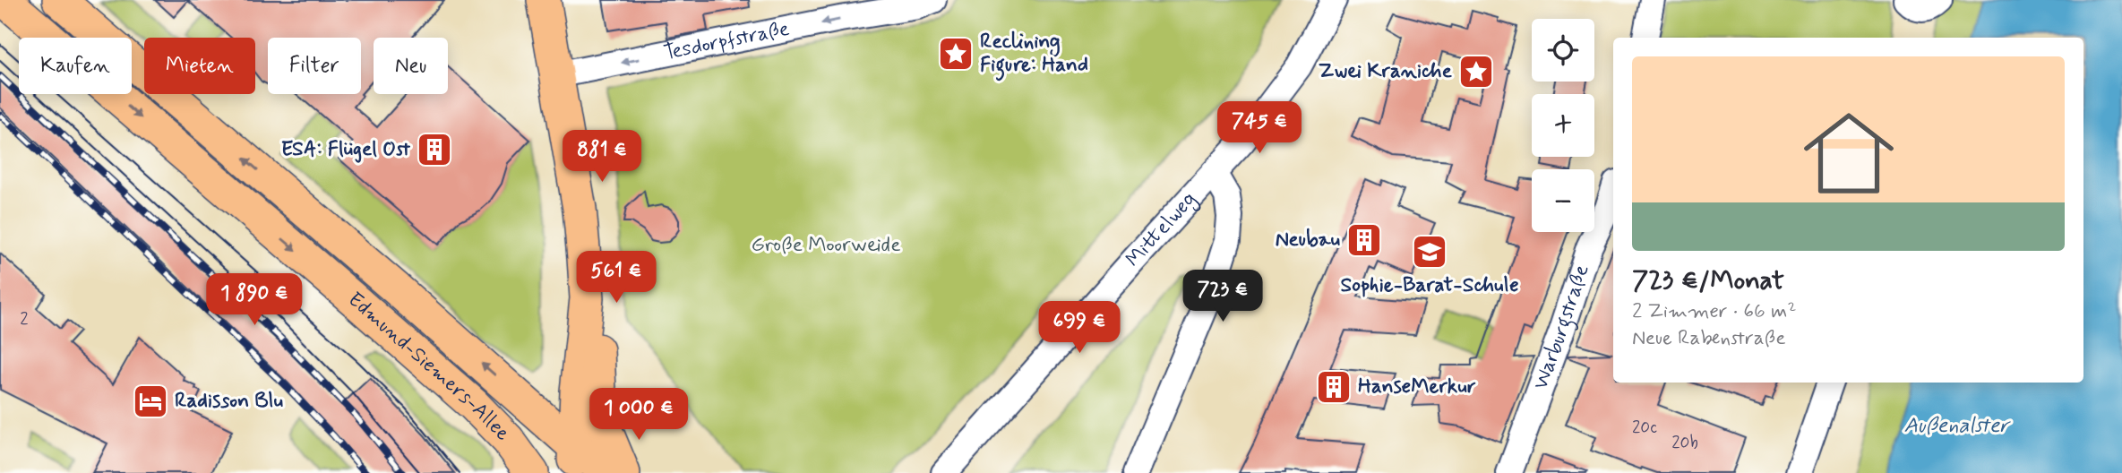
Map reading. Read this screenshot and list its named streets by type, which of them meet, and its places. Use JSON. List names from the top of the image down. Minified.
{"streets":{"main road":["Edmund-Siemers-Allee"],"street":["Tesdorpfstraße","Mittelweg","Warburgstraße"]},"one_way":["Tesdorpfstraße"],"water":["Außenalster"],"parks":["Große Moorweide"],"places":{"place":["Reclining Figure: Hand","Zwei Kraniche"],"building":["ESA: Flügel Ost","Neubau","HanseMerkur"],"school or university":["Sophie-Barat-Schule"],"hotel":["Radisson Blu"]},"house_numbers":["2","20c","20b"],"page":{"map_buttons":["+","−"],"chip":["Kaufen","Mieten","Filter","Neu"],"list":[{"name":"723 €/Monat","note":"2 Zimmer · 66 m² · Neue Rabenstraße"}],"price":["745 €","881 €","561 €","723 €","1 890 €","699 €","1 000 €"]}}
